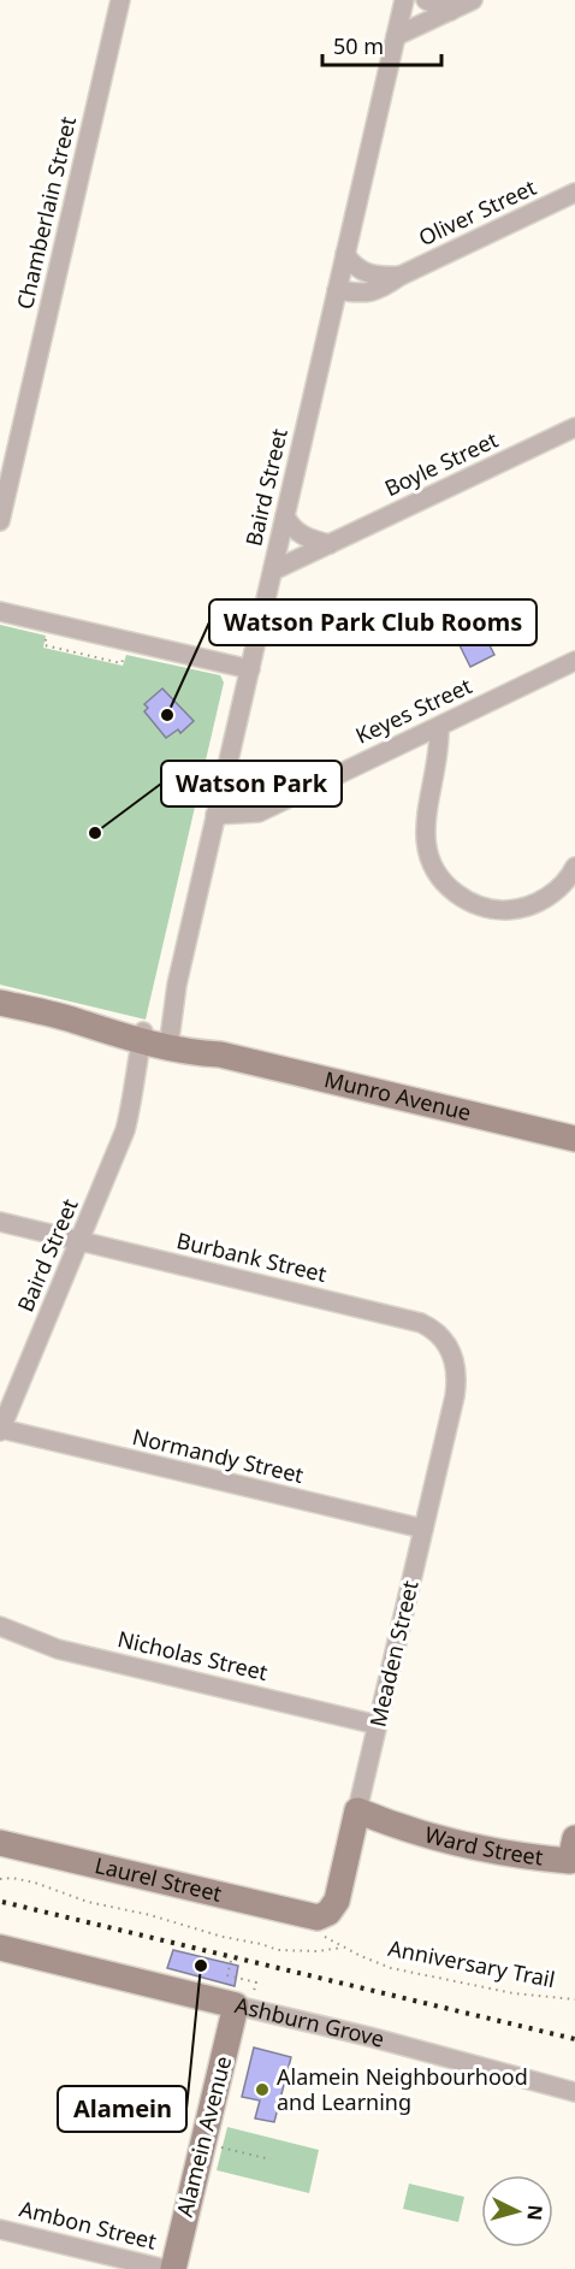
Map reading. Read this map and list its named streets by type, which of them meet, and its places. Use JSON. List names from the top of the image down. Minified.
{"streets":{"street":["Chamberlain Street","Oliver Street","Boyle Street","Baird Street","Keyes Street","Munro Avenue","Burbank Street","Normandy Street","Meaden Street","Nicholas Street","Ward Street","Laurel Street","Ashburn Grove","Alamein Avenue","Ambon Street"],"path":["Anniversary Trail"]},"crossings":[["Oliver Street","Baird Street"],["Boyle Street","Baird Street"],["Baird Street","Keyes Street"],["Baird Street","Munro Avenue"],["Baird Street","Burbank Street"],["Baird Street","Normandy Street"],["Burbank Street","Meaden Street"],["Normandy Street","Meaden Street"],["Meaden Street","Nicholas Street"],["Meaden Street","Ward Street"],["Meaden Street","Laurel Street"],["Meaden Street","Anniversary Trail"],["Laurel Street","Anniversary Trail"],["Ashburn Grove","Alamein Avenue"]],"places":["Watson Park Club Rooms","Watson Park","Alamein","Alamein Neighbourhood and Learning"],"scale_bar":"50 m","north":"right"}
